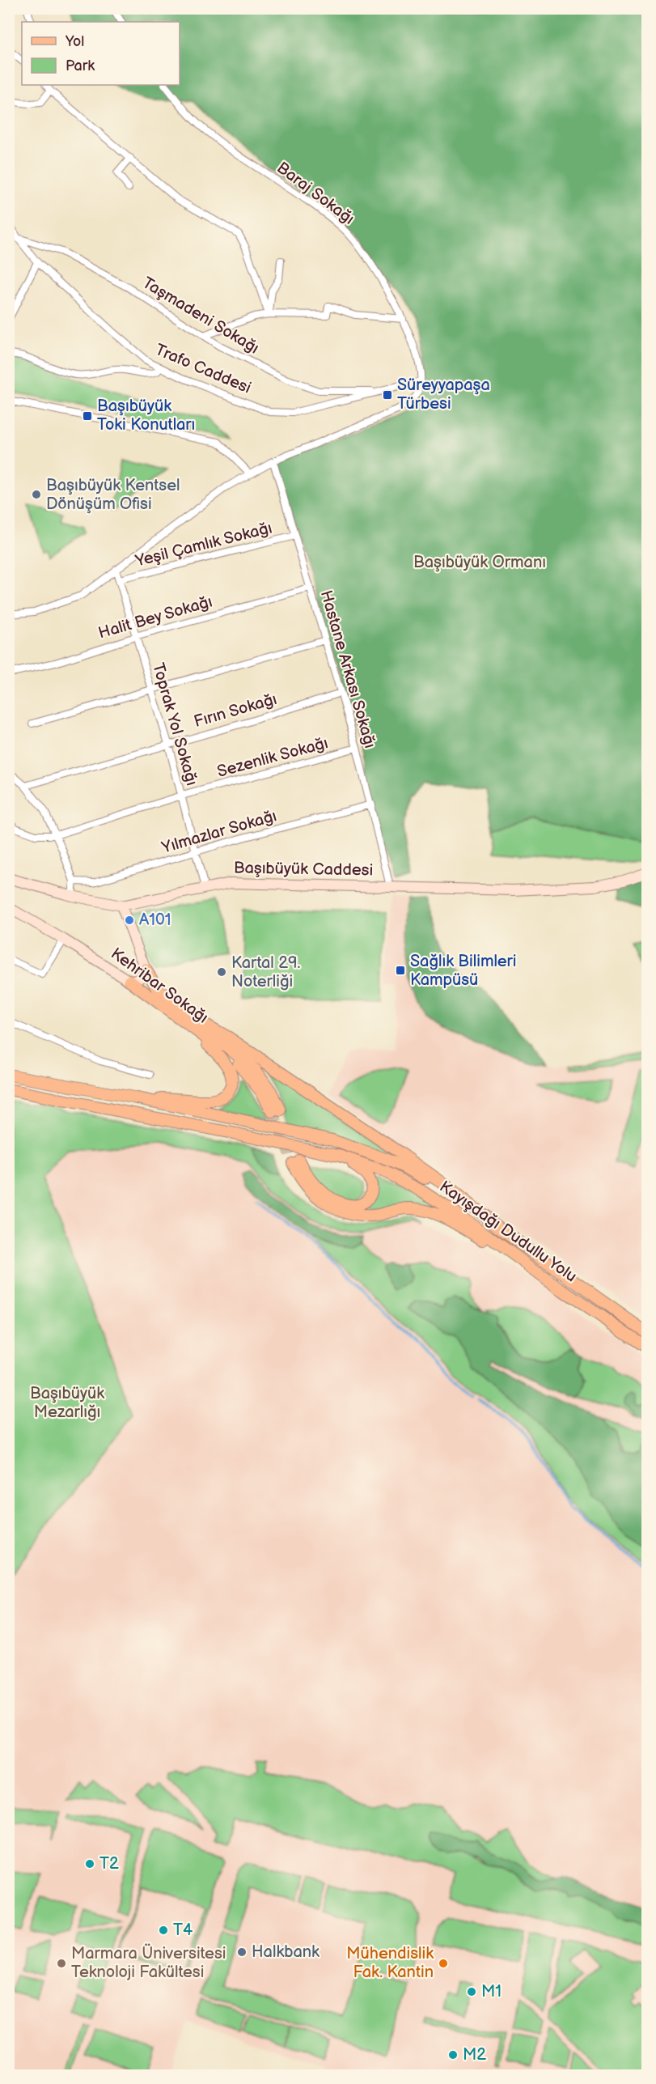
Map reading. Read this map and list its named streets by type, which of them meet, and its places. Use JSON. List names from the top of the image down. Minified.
{"streets":{"main road":["Başıbüyük Caddesi","Kehribar Sokağı","Kayışdağı Dudullu Yolu"],"street":["Baraj Sokağı","Taşmadeni Sokağı","Trafo Caddesi","Yeşil Çamlık Sokağı","Halit Bey Sokağı","Hastane Arkası Sokağı","Fırın Sokağı","Toprak Yol Sokağı","Sezenlik Sokağı","Yılmazlar Sokağı"]},"crossings":[["Taşmadeni Sokağı","Trafo Caddesi"],["Yeşil Çamlık Sokağı","Hastane Arkası Sokağı"],["Yeşil Çamlık Sokağı","Toprak Yol Sokağı"],["Halit Bey Sokağı","Hastane Arkası Sokağı"],["Halit Bey Sokağı","Toprak Yol Sokağı"],["Hastane Arkası Sokağı","Fırın Sokağı"],["Hastane Arkası Sokağı","Sezenlik Sokağı"],["Hastane Arkası Sokağı","Yılmazlar Sokağı"],["Hastane Arkası Sokağı","Başıbüyük Caddesi"],["Fırın Sokağı","Toprak Yol Sokağı"],["Toprak Yol Sokağı","Sezenlik Sokağı"],["Toprak Yol Sokağı","Yılmazlar Sokağı"],["Toprak Yol Sokağı","Başıbüyük Caddesi"]],"parks":["Başıbüyük Ormanı","Başıbüyük Mezarlığı"],"places":{"transit":["Süreyyapaşa Türbesi","Başıbüyük Toki Konutları","Sağlık Bilimleri Kampüsü"],"other":["Başıbüyük Kentsel Dönüşüm Ofisi","A101","Kartal 29. Noterliği","T2","T4","Halkbank","Marmara Üniversitesi Teknoloji Fakültesi","Mühendislik Fak. Kantin","M1","M2"]},"legend":["Yol","Park"]}
